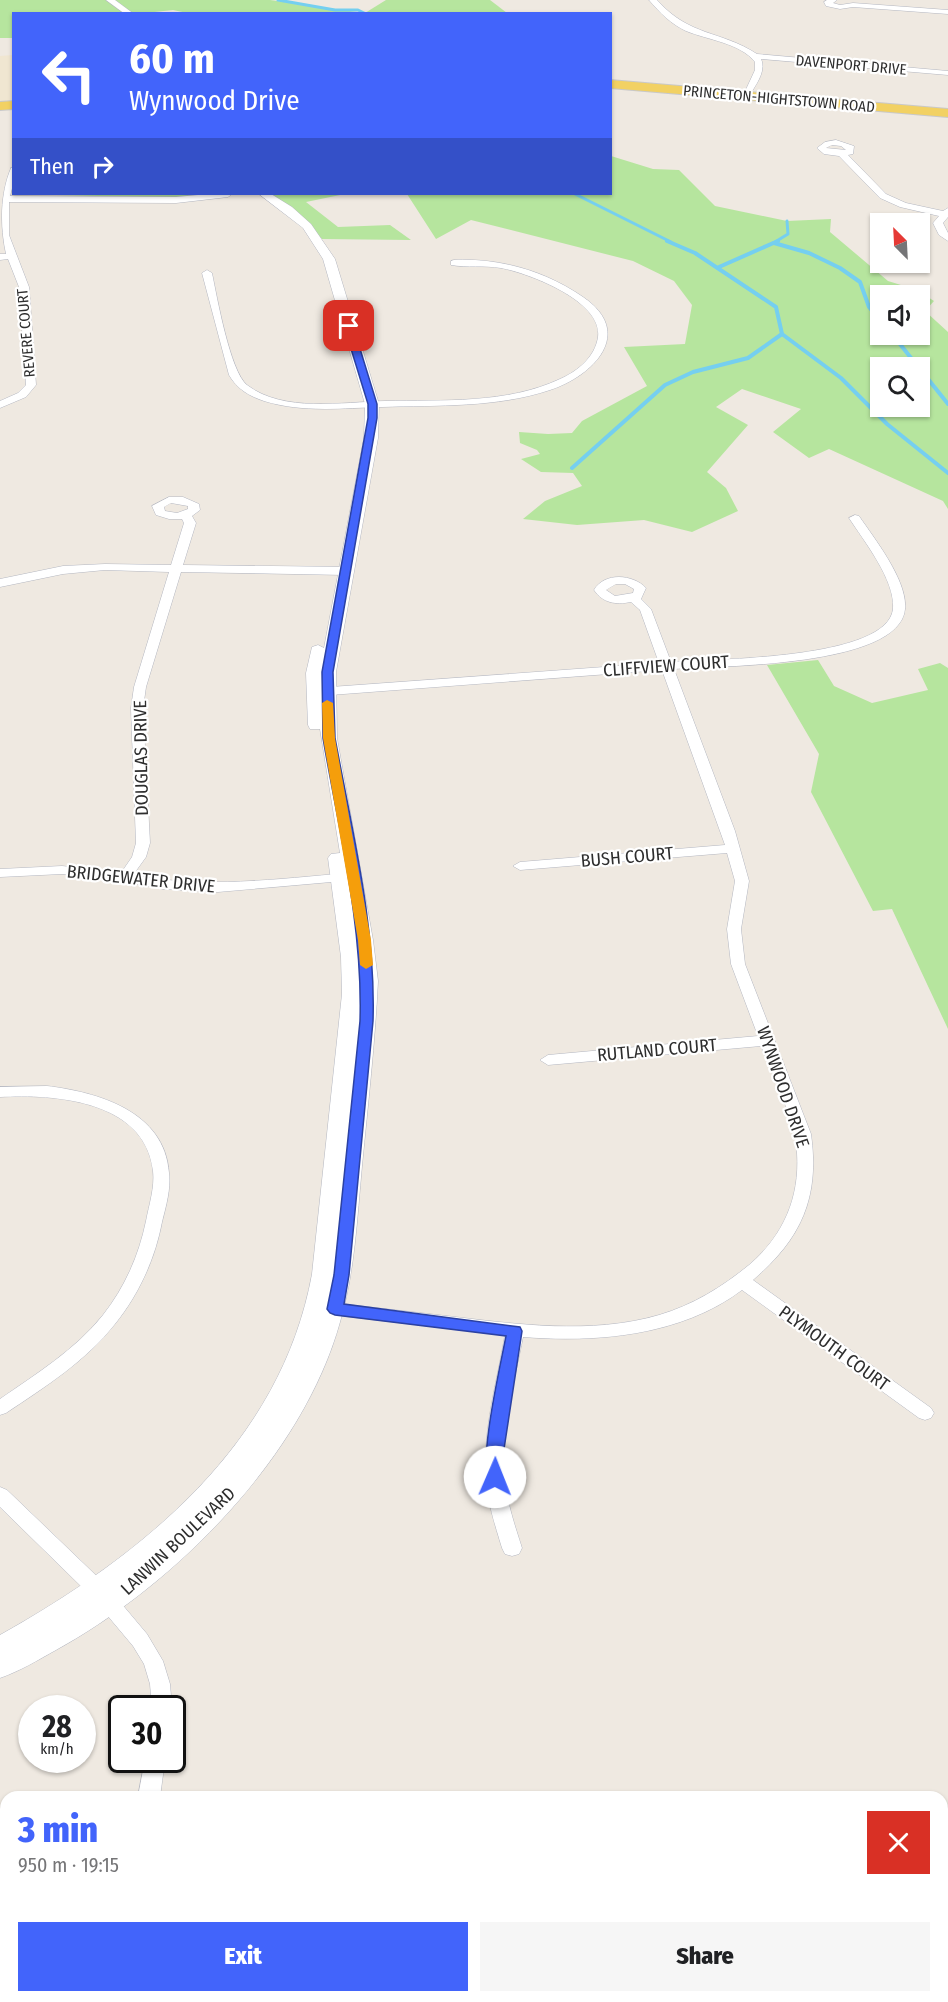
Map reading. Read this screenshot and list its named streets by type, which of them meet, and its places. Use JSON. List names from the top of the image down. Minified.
{"streets":{"main road":["PRINCETON-HIGHTSTOWN ROAD"],"street":["DAVENPORT DRIVE","REVERE COURT","CLIFFVIEW COURT","DOUGLAS DRIVE","BUSH COURT","BRIDGEWATER DRIVE","RUTLAND COURT","WYNWOOD DRIVE","PLYMOUTH COURT","LANWIN BOULEVARD"]},"crossings":[["CLIFFVIEW COURT","WYNWOOD DRIVE"],["CLIFFVIEW COURT","LANWIN BOULEVARD"],["DOUGLAS DRIVE","BRIDGEWATER DRIVE"],["BUSH COURT","WYNWOOD DRIVE"],["BRIDGEWATER DRIVE","LANWIN BOULEVARD"],["RUTLAND COURT","WYNWOOD DRIVE"],["WYNWOOD DRIVE","PLYMOUTH COURT"],["WYNWOOD DRIVE","LANWIN BOULEVARD"]],"north":"top left","page":{"turn":["60 m","Wynwood Drive"],"then":"Then","speed":"28 km/h","limit":"30","heading":["3 min","950 m · 19:15"],"buttons":["Exit","Share"]}}
